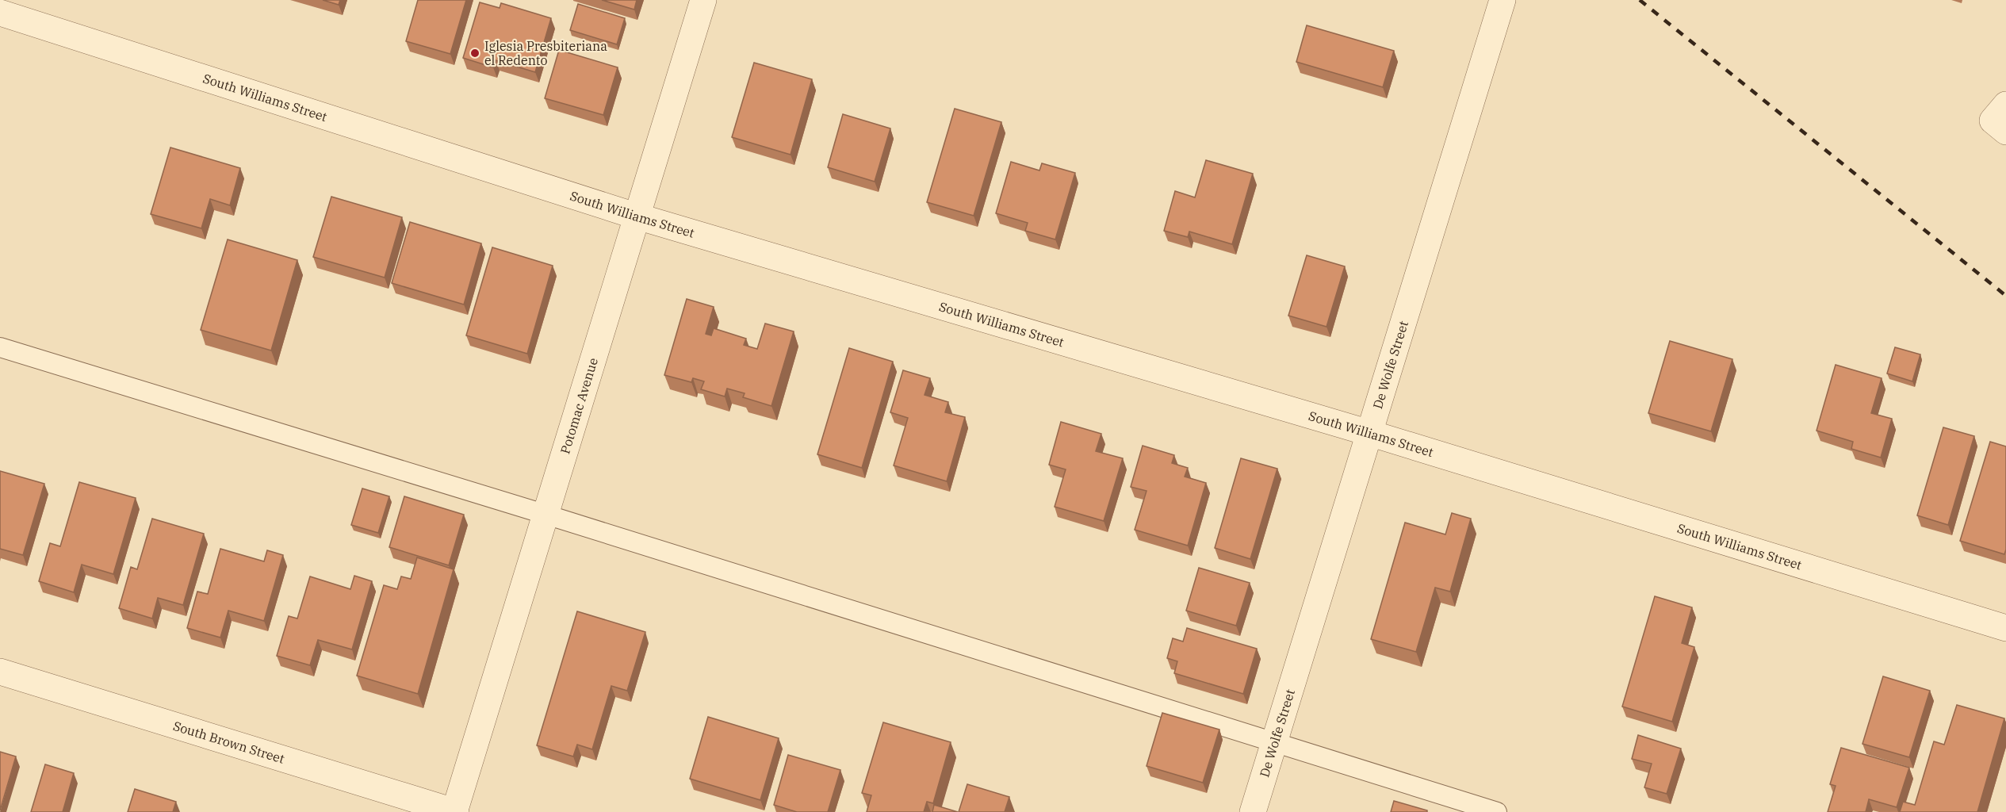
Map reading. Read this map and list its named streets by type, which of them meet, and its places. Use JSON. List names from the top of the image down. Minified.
{"streets":{"street":["South Williams Street","De Wolfe Street","Potomac Avenue","South Brown Street"]},"crossings":[["South Williams Street","De Wolfe Street"],["South Williams Street","Potomac Avenue"],["Potomac Avenue","South Brown Street"]],"places":["Iglesia Presbiteriana el Redento"]}
